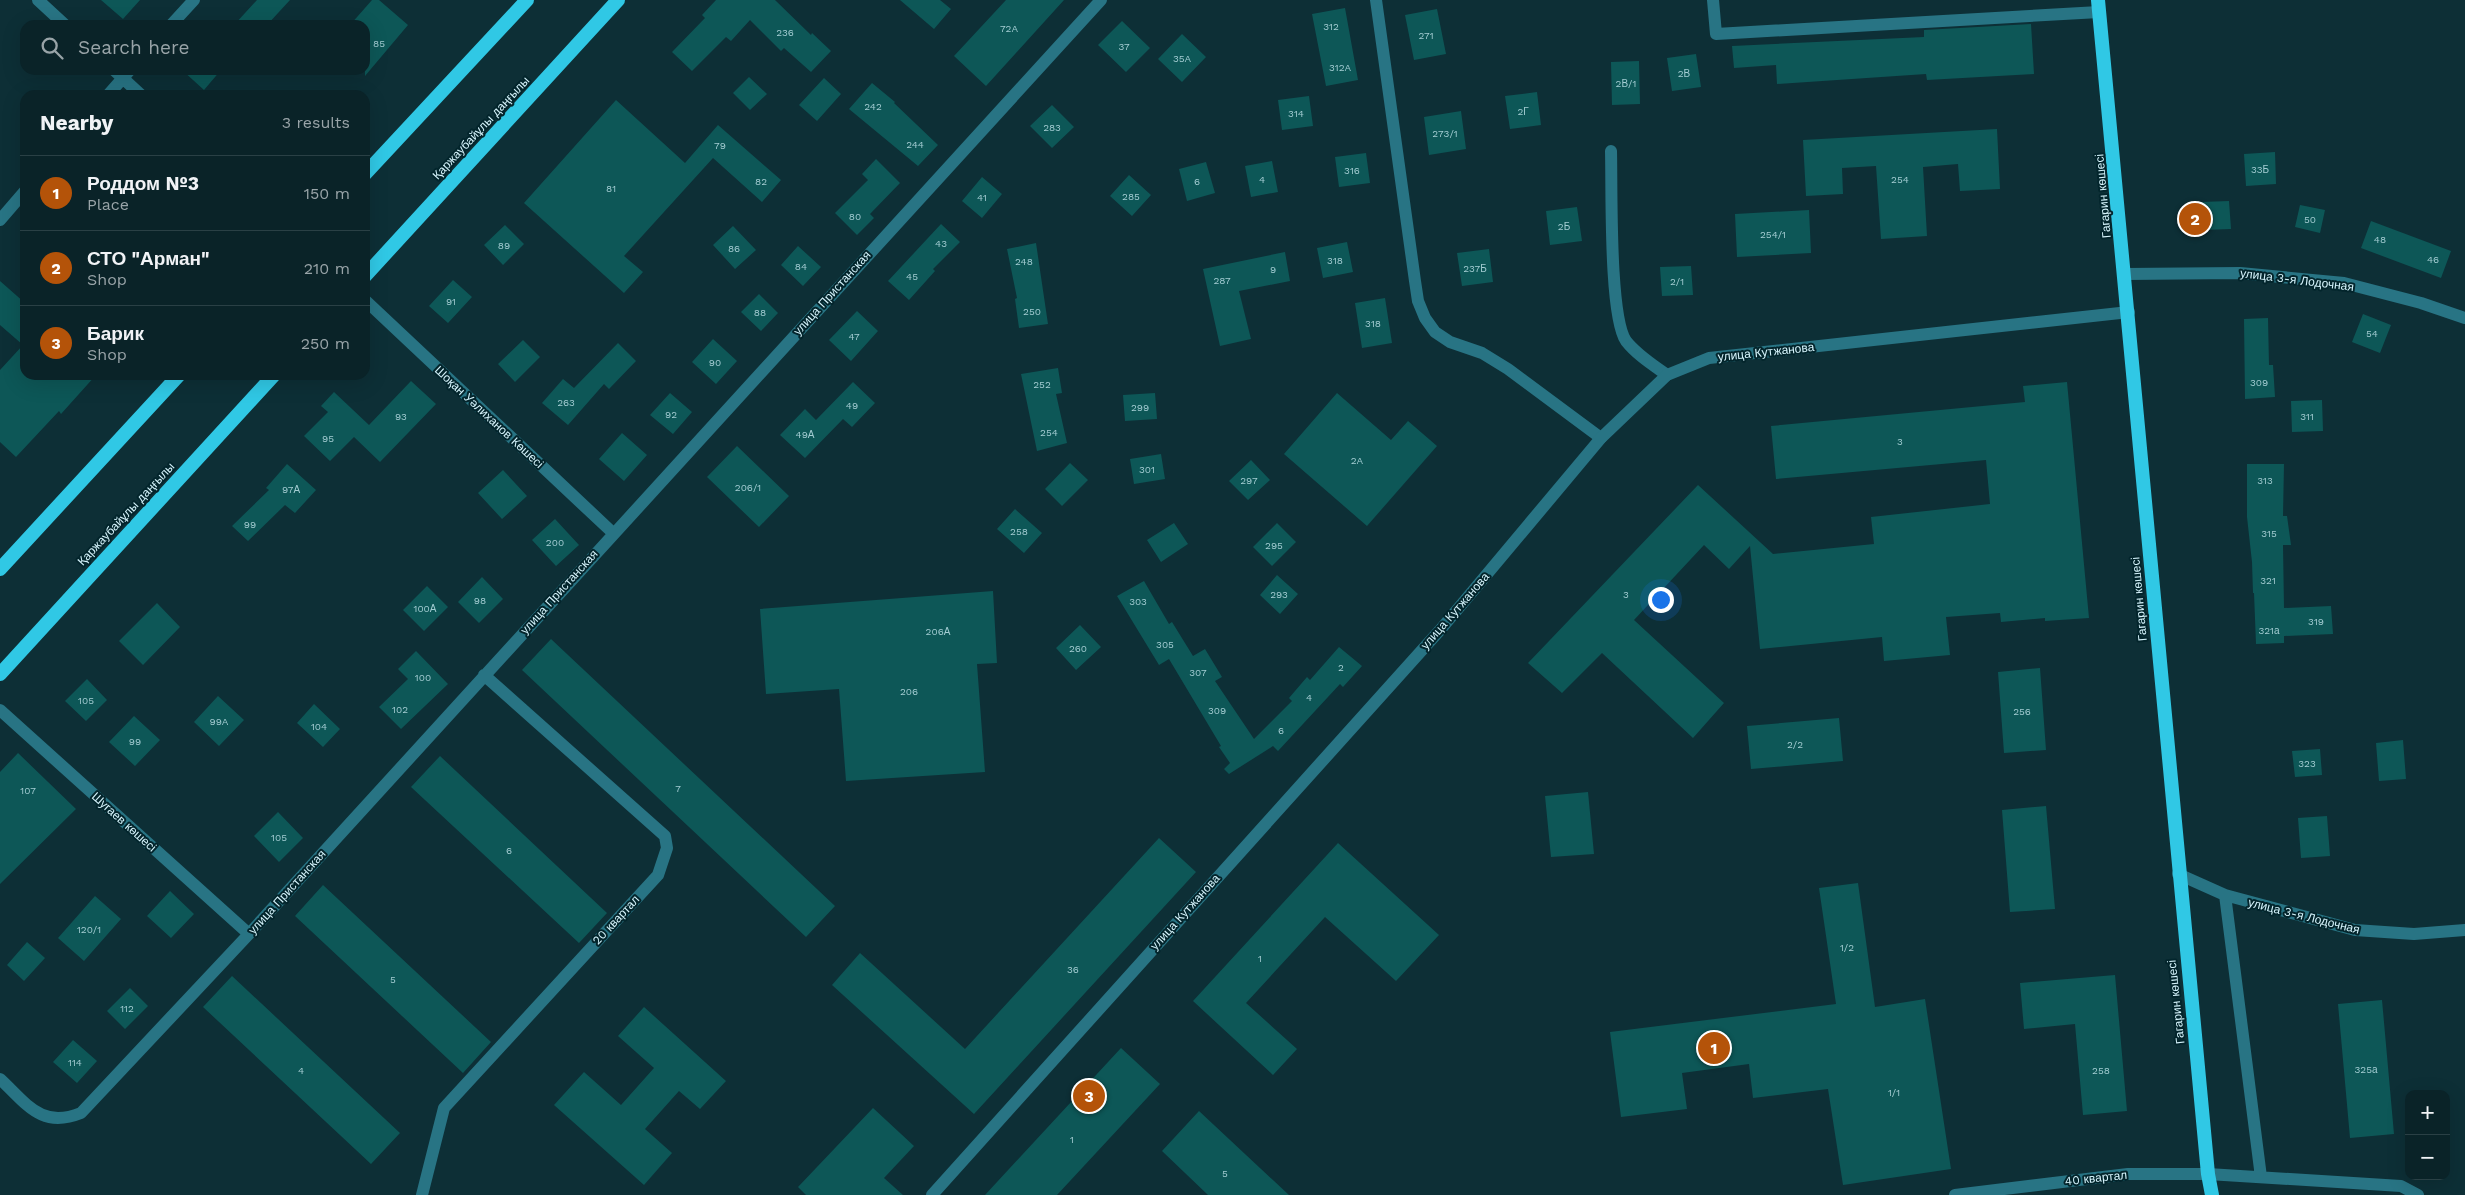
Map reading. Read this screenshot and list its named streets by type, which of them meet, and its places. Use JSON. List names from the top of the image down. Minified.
{"streets":{"highway":["Қаржаубайұлы даңғылы","Гагарин көшесі"],"street":["улица 3-я Лодочная","улица Пристанская","улица Кутжанова","Шоқан Уәлиханов Көшесі","Шугаев көшесі","20 квартал","40 квартал"]},"crossings":[["Гагарин көшесі","улица 3-я Лодочная"],["Гагарин көшесі","улица Кутжанова"],["Гагарин көшесі","40 квартал"],["улица Пристанская","Шоқан Уәлиханов Көшесі"],["улица Пристанская","Шугаев көшесі"],["улица Пристанская","20 квартал"]],"house_numbers":["312","72A","236","271","85","37","35A","312A","2В","2В/1","242","2Г","314","283","273/1","244","79","33Б","316","4","254","82","6","81","285","41","80","50","2Б","254/1","48","43","89","86","46","318","248","84","237Б","9","45","287","2/1","91","250","88","318","54","47","90","309","252","263","49","299","92","93","311","254","49А","95","3","2A","301","297","313","206/1","97А","99","258","315","200","295","321","293","3","98","303","100А","319","321а","206А","305","260","2","307","100","206","4","105","102","309","256","99A","104","6","99","2/2","323","7","107","105","6","120/1","1/2","1","36","5","112","114","325а","4","258","1/1","1","5"],"page":{"search":"Search here","heading":["Nearby","3 results"],"list":[{"mark":"1","name":"Роддом №3","note":"Place","value":"150 m"},{"mark":"2","name":"СТО \"Арман\"","note":"Shop","value":"210 m"},{"mark":"3","name":"Барик","note":"Shop","value":"250 m"}],"pins":["2","1","3"],"map_buttons":["+","−"]}}
